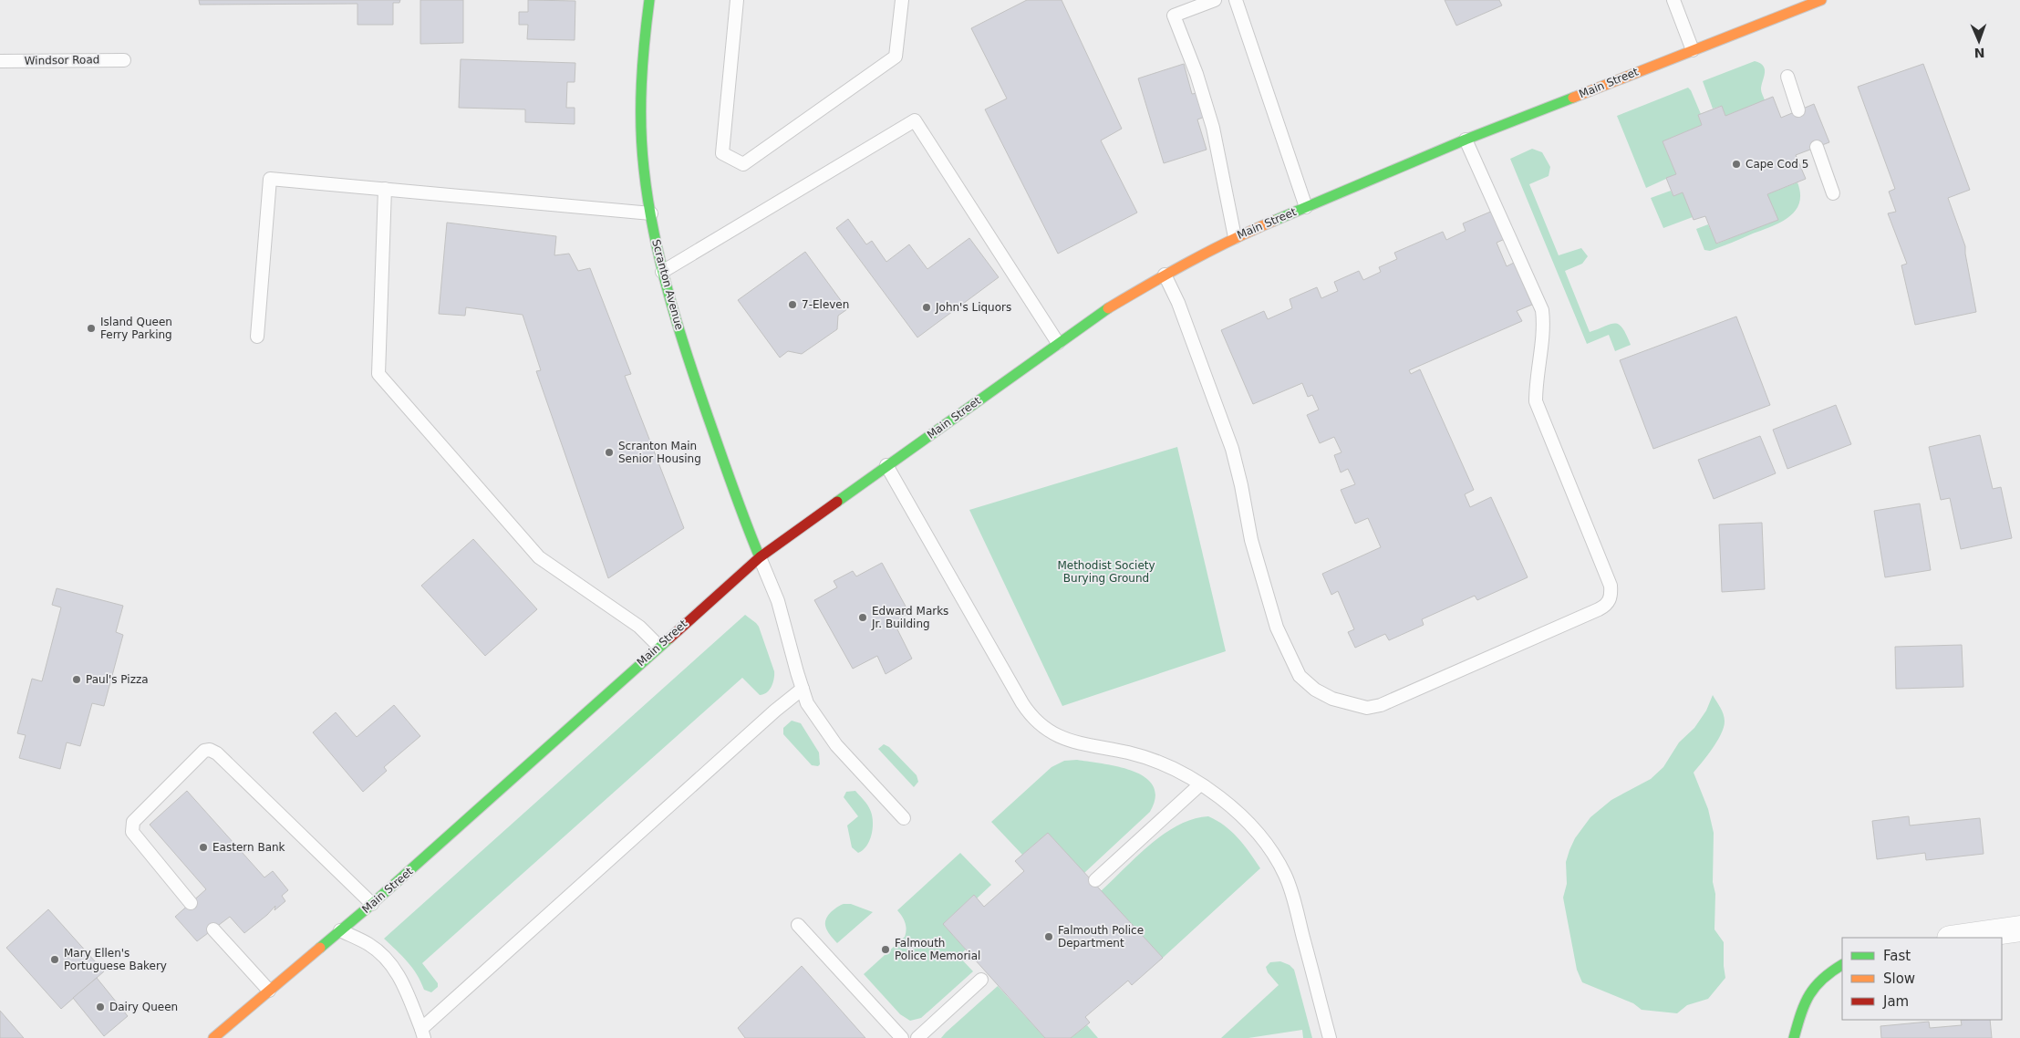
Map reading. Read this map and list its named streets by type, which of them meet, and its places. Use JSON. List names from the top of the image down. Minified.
{"streets":{"main road":["Main Street","Scranton Avenue"],"lane":["Windsor Road"]},"crossings":[["Main Street","Scranton Avenue"]],"parks":["Methodist Society Burying Ground"],"places":["Cape Cod 5","7-Eleven","John's Liquors","Island Queen Ferry Parking","Scranton Main Senior Housing","Edward Marks Jr. Building","Paul's Pizza","Eastern Bank","Falmouth Police Department","Falmouth Police Memorial","Mary Ellen's Portuguese Bakery","Dairy Queen"],"legend":["Fast","Slow","Jam"],"north":"bottom"}
